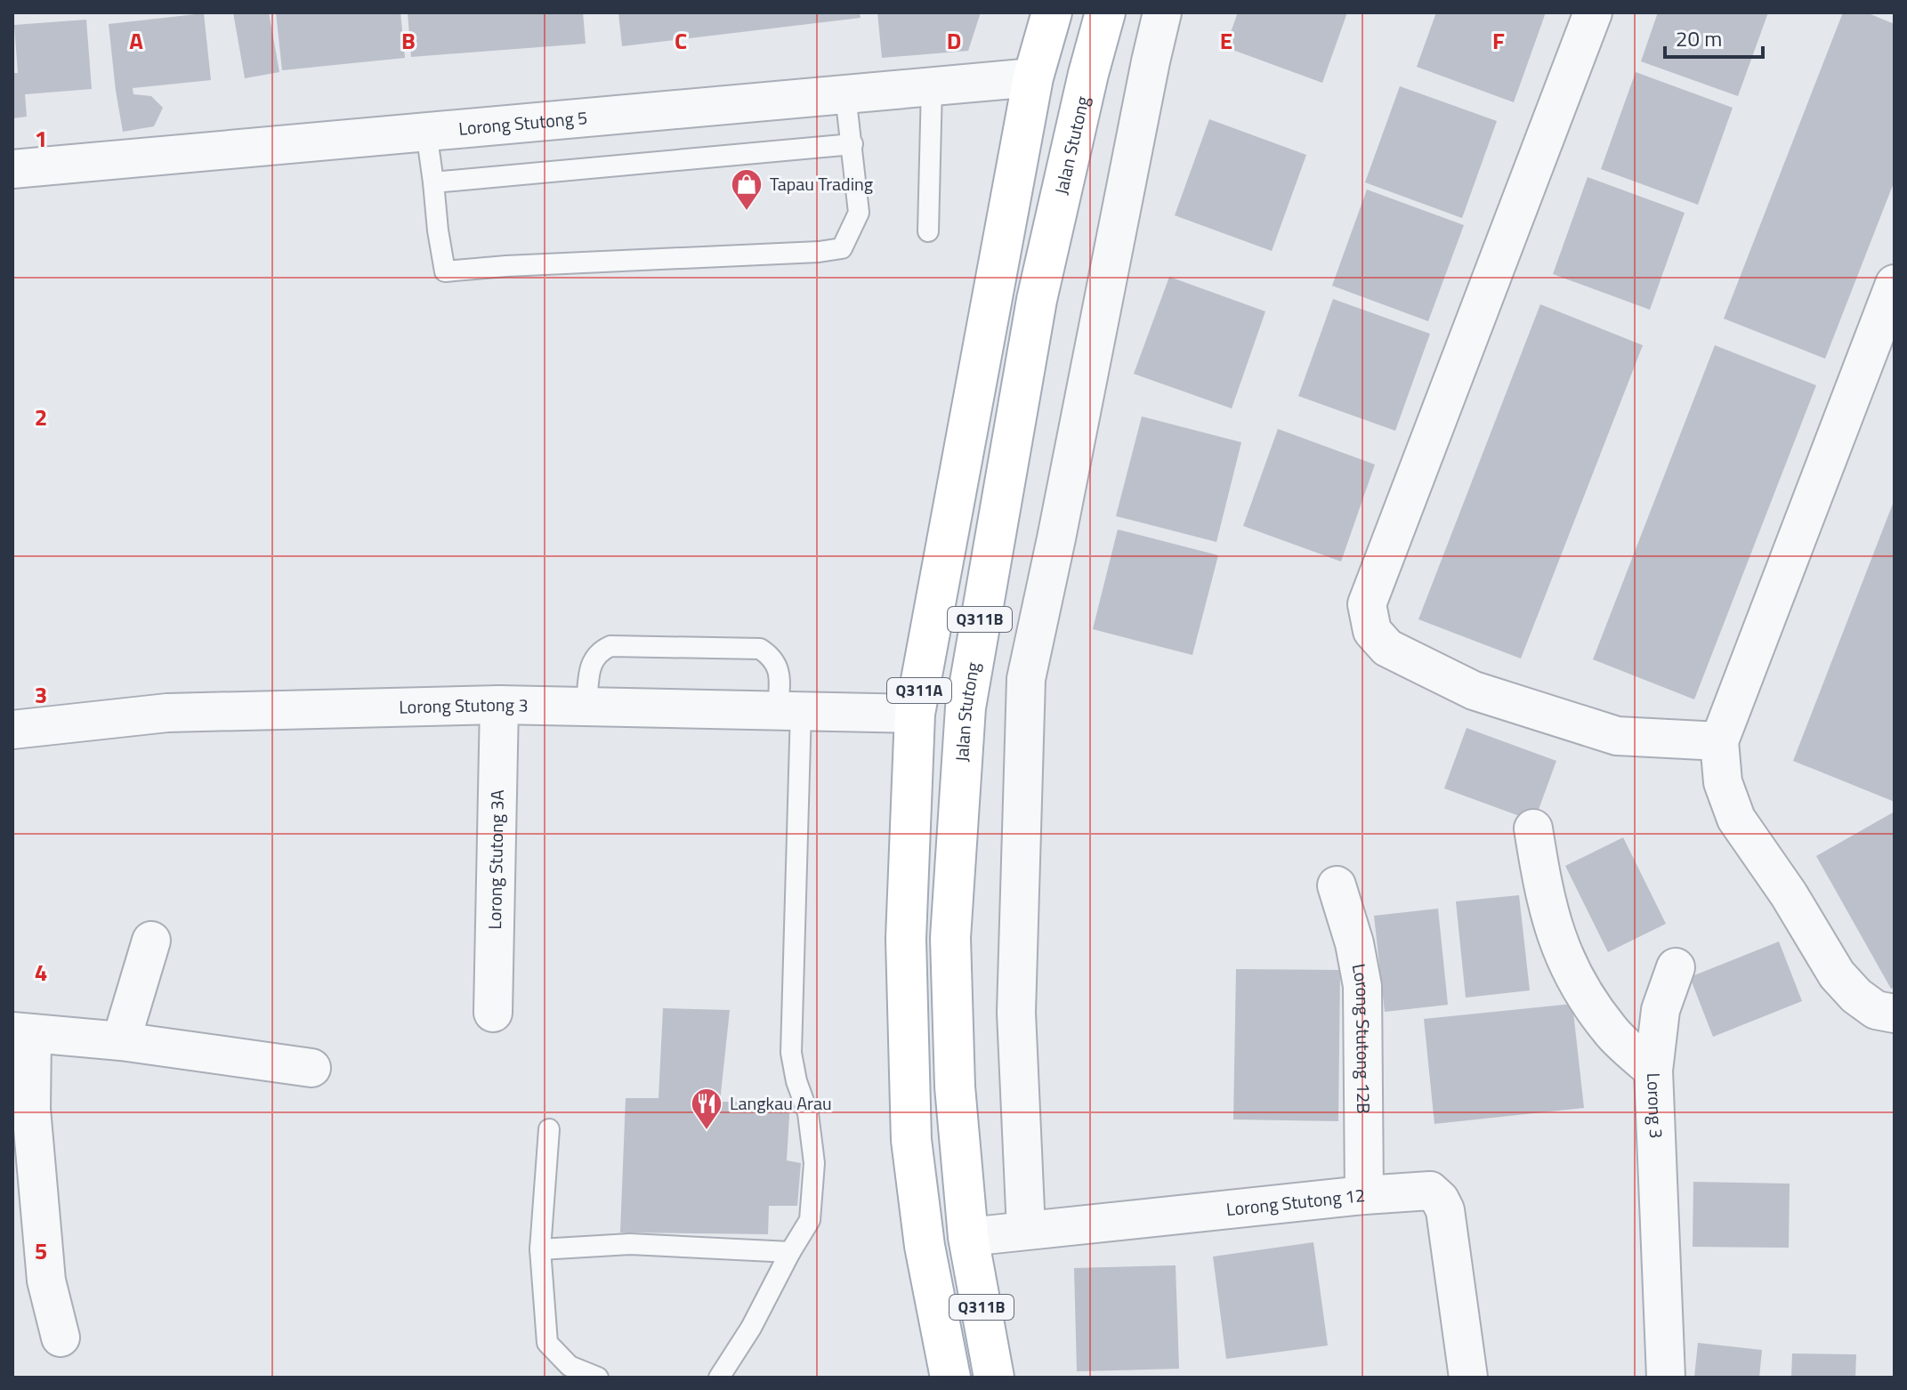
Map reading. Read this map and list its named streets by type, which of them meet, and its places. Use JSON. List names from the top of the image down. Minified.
{"streets":{"main road":["Jalan Stutong","Q311B","Q311A"],"street":["Lorong Stutong 5","Lorong Stutong 3","Lorong Stutong 3A","Lorong Stutong 12B","Lorong 3","Lorong Stutong 12"]},"crossings":[["Lorong Stutong 5","Q311A"],["Jalan Stutong","Lorong Stutong 12"],["Q311A","Lorong Stutong 3"],["Lorong Stutong 3","Lorong Stutong 3A"],["Lorong Stutong 12B","Lorong Stutong 12"]],"places":{"shop":["Tapau Trading"],"restaurant":["Langkau Arau"]},"scale_bar":"20 m","grid":{"columns":["A","B","C","D","E","F"],"rows":["1","2","3","4","5"]}}
